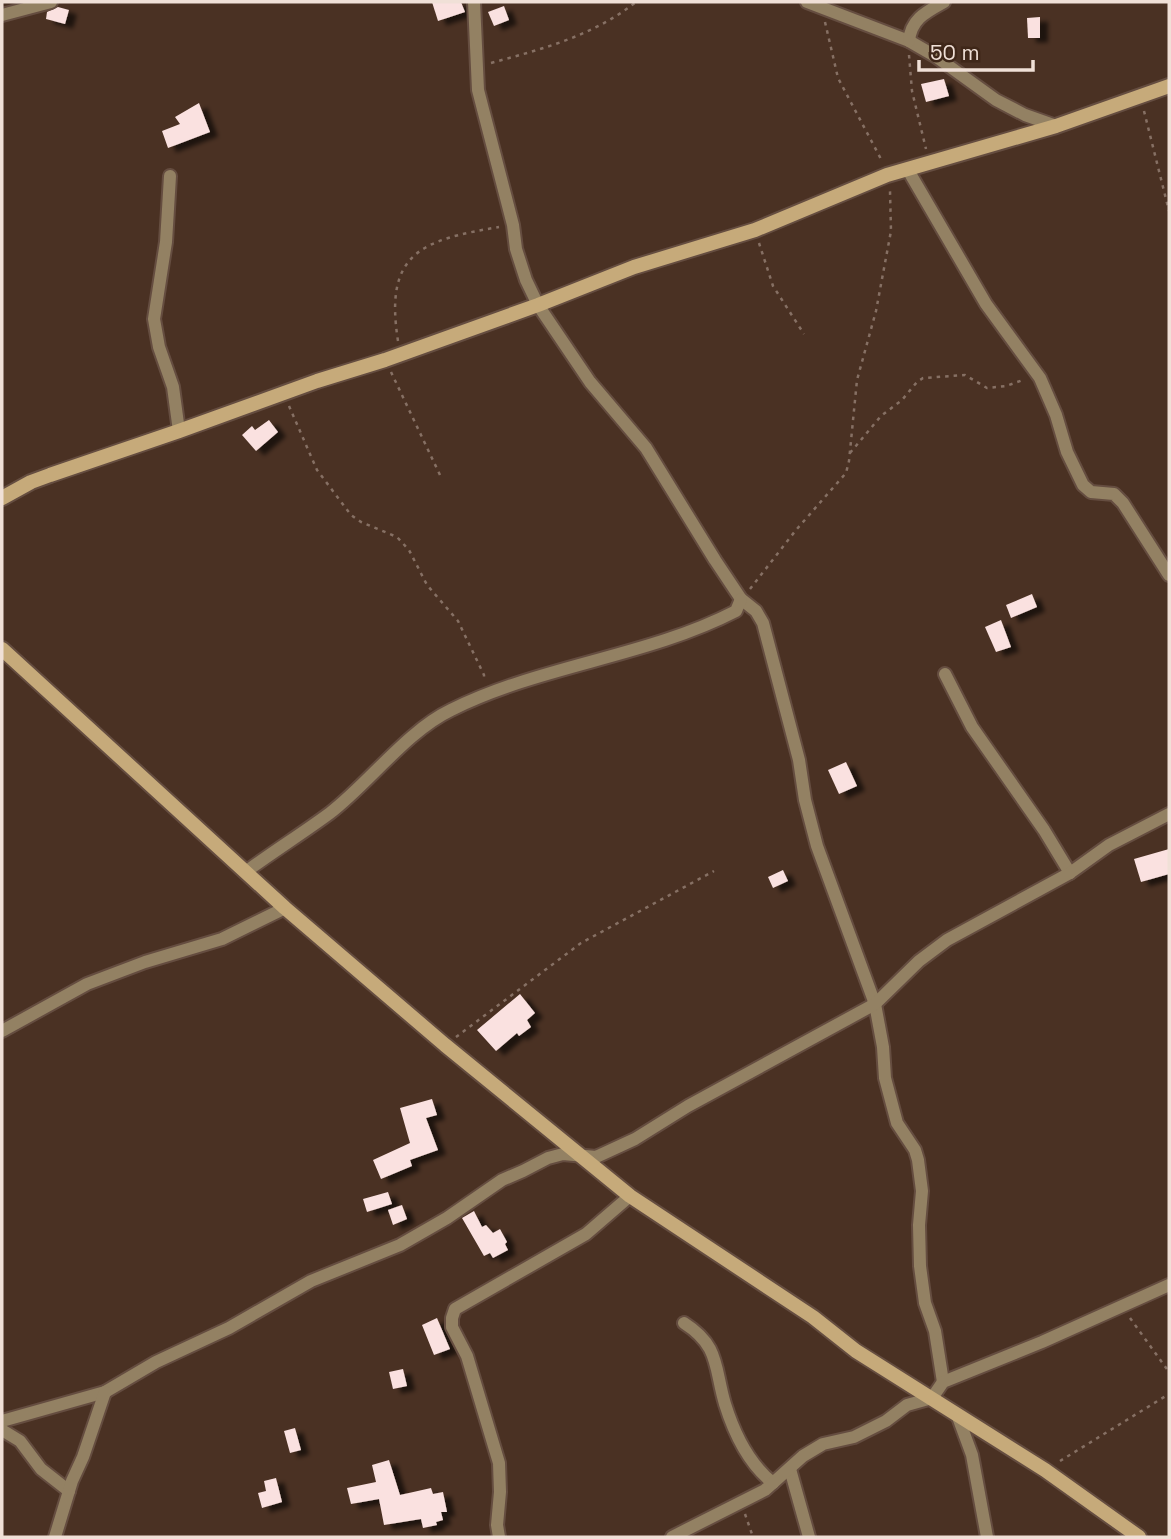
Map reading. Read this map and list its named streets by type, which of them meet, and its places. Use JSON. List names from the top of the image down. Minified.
{"scale_bar":"50 m"}
